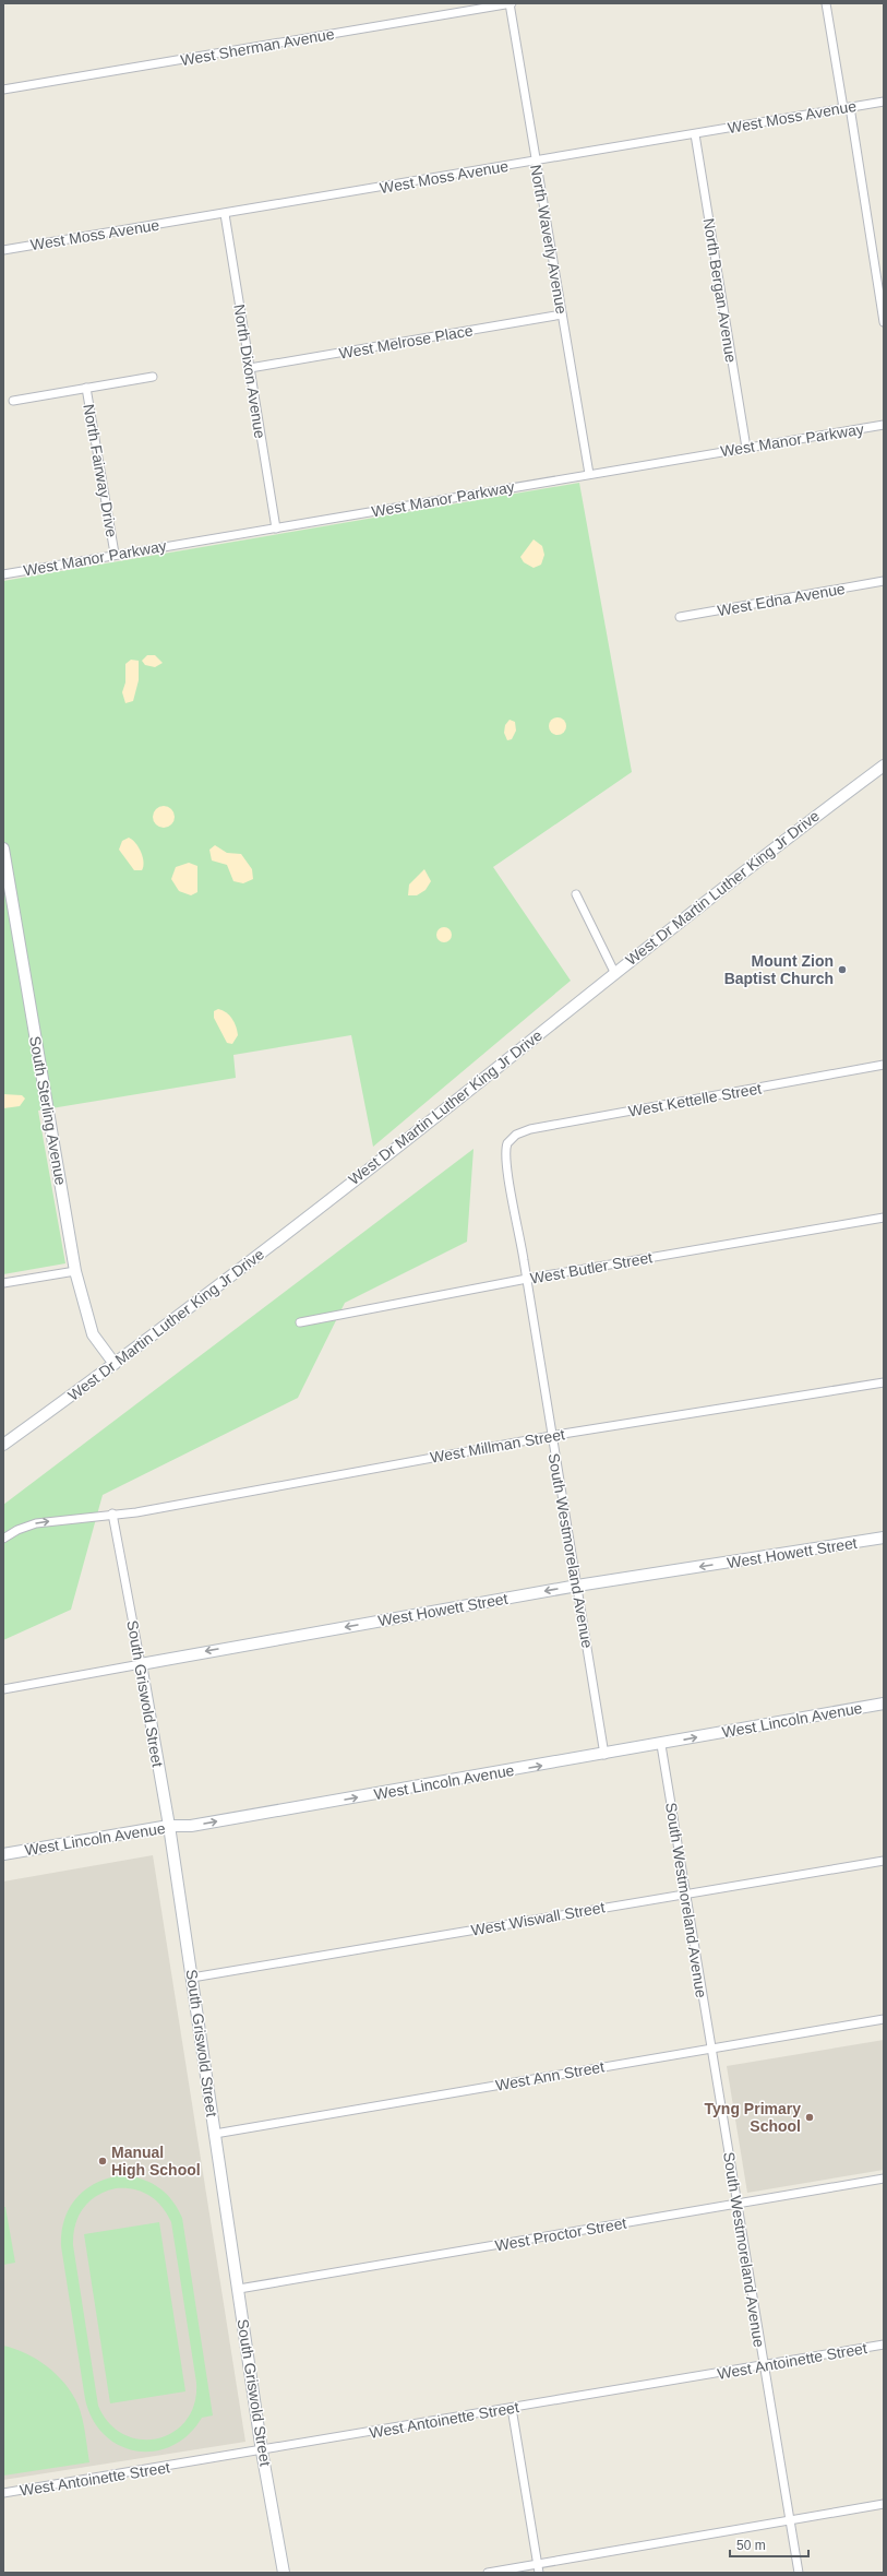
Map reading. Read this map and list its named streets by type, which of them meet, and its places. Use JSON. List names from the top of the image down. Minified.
{"streets":{"main road":["West Dr Martin Luther King Jr Drive","South Sterling Avenue","West Howett Street","South Griswold Street","West Lincoln Avenue"],"street":["West Sherman Avenue","West Moss Avenue","North Waverly Avenue","North Bergan Avenue","West Melrose Place","North Dixon Avenue","West Manor Parkway","North Fairway Drive","West Edna Avenue","West Kettelle Street","West Butler Street","West Millman Street","South Westmoreland Avenue","West Wiswall Street","West Ann Street","West Proctor Street","West Antoinette Street"]},"crossings":[["West Sherman Avenue","North Waverly Avenue"],["West Moss Avenue","North Waverly Avenue"],["West Moss Avenue","North Bergan Avenue"],["West Moss Avenue","North Dixon Avenue"],["North Waverly Avenue","West Melrose Place"],["North Waverly Avenue","West Manor Parkway"],["North Bergan Avenue","West Manor Parkway"],["West Melrose Place","North Dixon Avenue"],["North Dixon Avenue","West Manor Parkway"],["West Manor Parkway","North Fairway Drive"],["West Dr Martin Luther King Jr Drive","South Sterling Avenue"],["West Kettelle Street","South Westmoreland Avenue"],["West Butler Street","South Westmoreland Avenue"],["West Millman Street","South Westmoreland Avenue"],["West Millman Street","South Griswold Street"],["South Westmoreland Avenue","West Howett Street"],["South Westmoreland Avenue","West Lincoln Avenue"],["South Westmoreland Avenue","West Wiswall Street"],["South Westmoreland Avenue","West Ann Street"],["South Westmoreland Avenue","West Proctor Street"],["South Westmoreland Avenue","West Antoinette Street"],["West Howett Street","South Griswold Street"],["South Griswold Street","West Lincoln Avenue"],["South Griswold Street","West Wiswall Street"],["South Griswold Street","West Ann Street"],["South Griswold Street","West Proctor Street"],["South Griswold Street","West Antoinette Street"]],"one_way":["West Howett Street","West Lincoln Avenue"],"places":["Mount Zion Baptist Church","Tyng Primary School","Manual High School"],"scale_bar":"50 m"}
